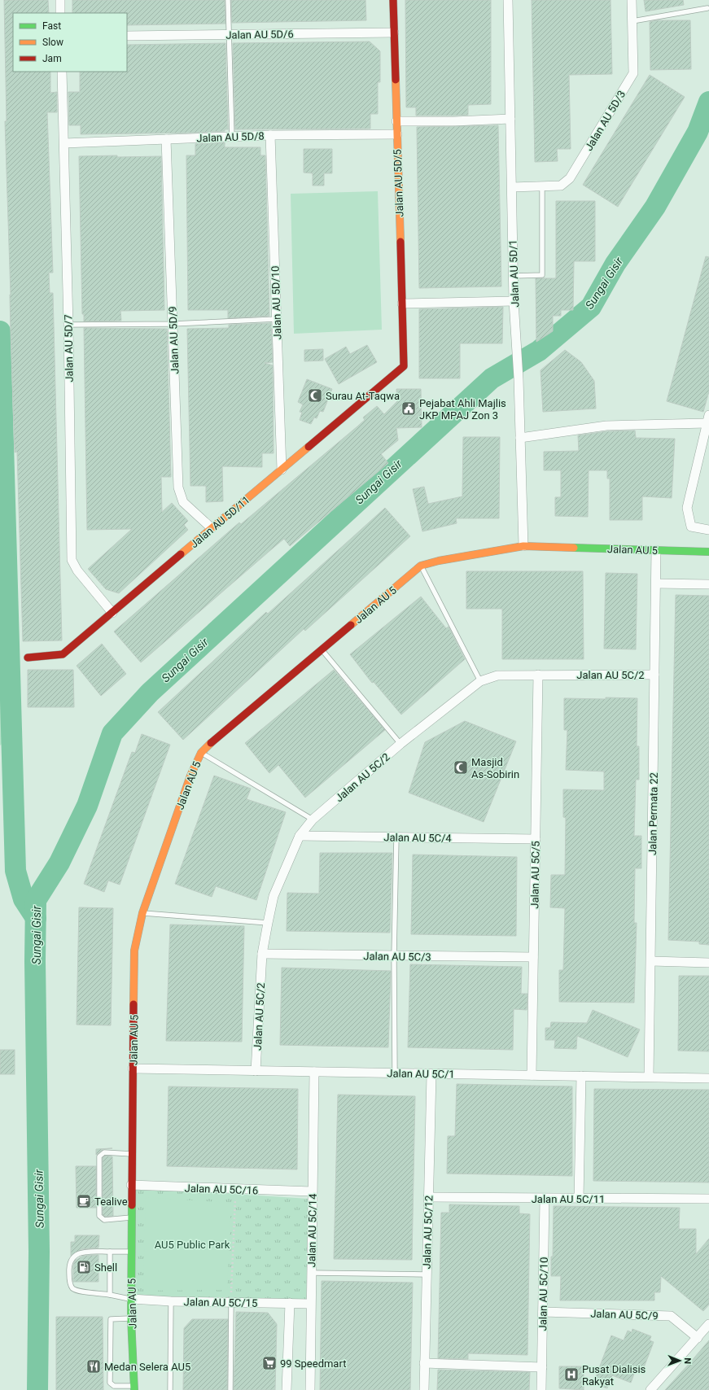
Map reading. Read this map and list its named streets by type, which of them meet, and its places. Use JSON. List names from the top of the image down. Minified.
{"streets":{"main road":["Jalan AU 5D/5","Jalan AU 5D/11","Jalan AU 5"],"street":["Jalan AU 5D/6","Jalan AU 5D/3","Jalan AU 5D/8","Jalan AU 5D/1","Jalan AU 5D/10","Jalan AU 5D/9","Jalan AU 5D/7","Jalan AU 5C/2","Jalan Permata 22","Jalan AU 5C/4","Jalan AU 5C/5","Jalan AU 5C/3","Jalan AU 5C/1","Jalan AU 5C/16","Jalan AU 5C/11","Jalan AU 5C/14","Jalan AU 5C/12","Jalan AU 5C/10","Jalan AU 5C/15","Jalan AU 5C/9"]},"crossings":[["Jalan AU 5D/6","Jalan AU 5D/5"],["Jalan AU 5D/3","Jalan AU 5D/1"],["Jalan AU 5D/8","Jalan AU 5D/5"],["Jalan AU 5D/8","Jalan AU 5D/10"],["Jalan AU 5D/8","Jalan AU 5D/9"],["Jalan AU 5D/8","Jalan AU 5D/7"],["Jalan AU 5D/5","Jalan AU 5D/11"],["Jalan AU 5D/1","Jalan AU 5"],["Jalan AU 5D/10","Jalan AU 5D/11"],["Jalan AU 5D/9","Jalan AU 5D/11"],["Jalan AU 5D/7","Jalan AU 5D/11"],["Jalan AU 5","Jalan Permata 22"],["Jalan AU 5","Jalan AU 5C/1"],["Jalan AU 5","Jalan AU 5C/16"],["Jalan AU 5","Jalan AU 5C/15"],["Jalan AU 5C/2","Jalan Permata 22"],["Jalan AU 5C/2","Jalan AU 5C/4"],["Jalan AU 5C/2","Jalan AU 5C/5"],["Jalan AU 5C/2","Jalan AU 5C/3"],["Jalan AU 5C/2","Jalan AU 5C/1"],["Jalan Permata 22","Jalan AU 5C/1"],["Jalan AU 5C/4","Jalan AU 5C/5"],["Jalan AU 5C/5","Jalan AU 5C/3"],["Jalan AU 5C/5","Jalan AU 5C/1"],["Jalan AU 5C/1","Jalan AU 5C/14"],["Jalan AU 5C/1","Jalan AU 5C/12"],["Jalan AU 5C/16","Jalan AU 5C/14"],["Jalan AU 5C/11","Jalan AU 5C/12"],["Jalan AU 5C/11","Jalan AU 5C/10"],["Jalan AU 5C/14","Jalan AU 5C/15"],["Jalan AU 5C/10","Jalan AU 5C/9"]],"water":["Sungai Gisir"],"parks":["AU5 Public Park"],"places":{"mosque":["Surau At-Taqwa","Masjid As-Sobirin"],"public building":["Pejabat Ahli Majlis JKP MPAJ Zon 3"],"cafe":["Tealive"],"fuel station":["Shell"],"supermarket":["99 Speedmart"],"restaurant":["Medan Selera AU5"],"hospital":["Pusat Dialisis Rakyat"]},"legend":["Fast","Slow","Jam"],"north":"right"}
